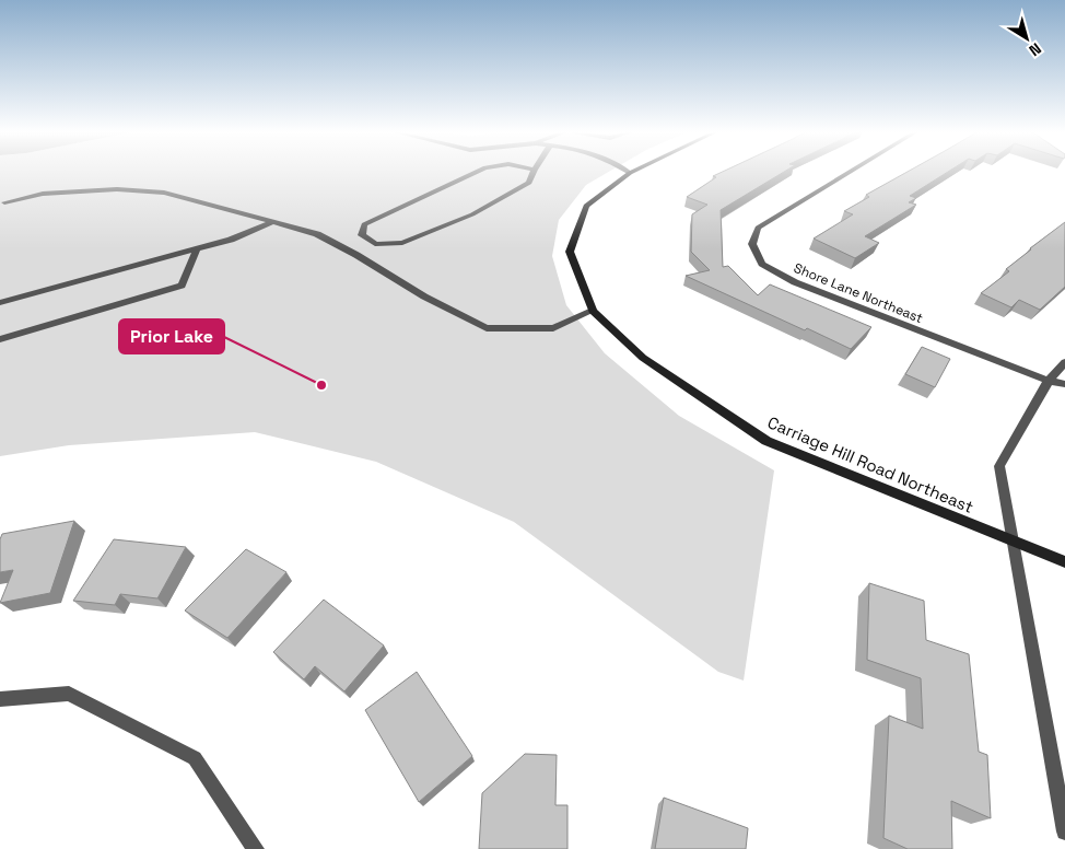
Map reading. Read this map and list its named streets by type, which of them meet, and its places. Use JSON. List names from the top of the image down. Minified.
{"streets":{"street":["Shore Lane Northeast","Carriage Hill Road Northeast"]},"places":["Prior Lake"],"north":"bottom right"}
